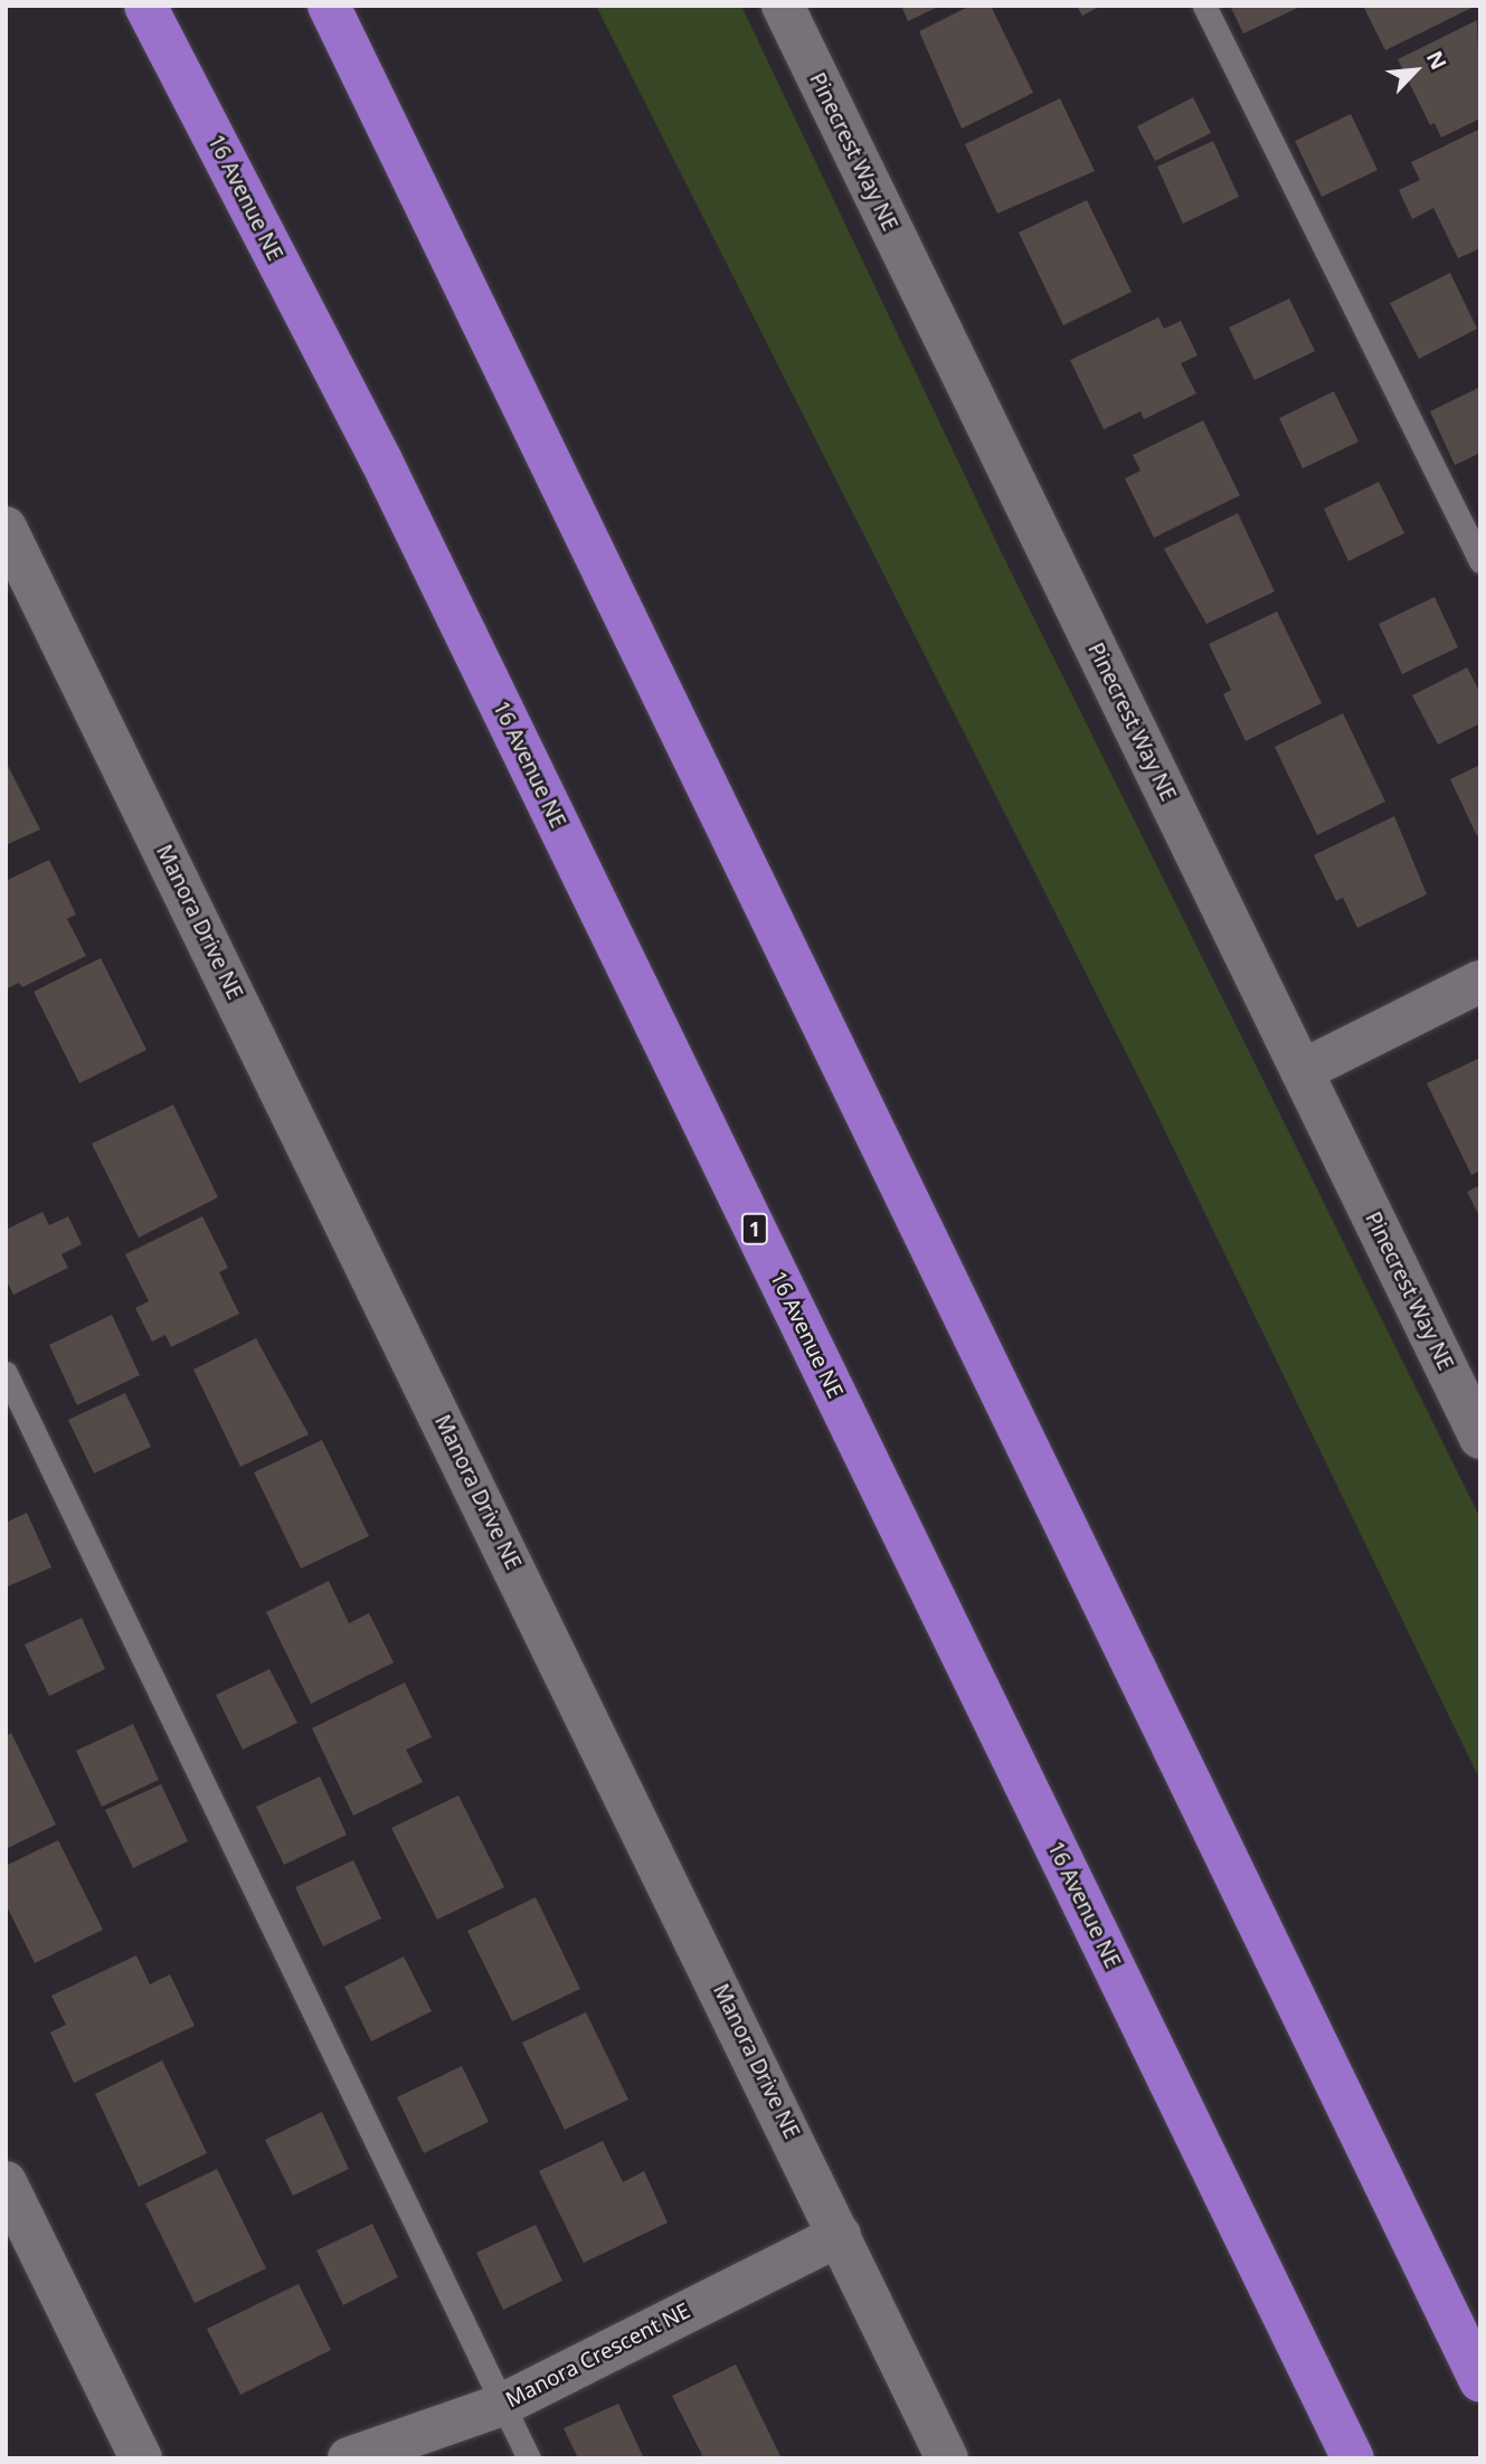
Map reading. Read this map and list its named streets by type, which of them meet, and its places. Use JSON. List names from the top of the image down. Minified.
{"streets":{"highway":["16 Avenue NE","1"],"street":["Pinecrest Way NE","Manora Drive NE","Manora Crescent NE"]},"crossings":[["Manora Drive NE","Manora Crescent NE"]],"north":"top right"}
